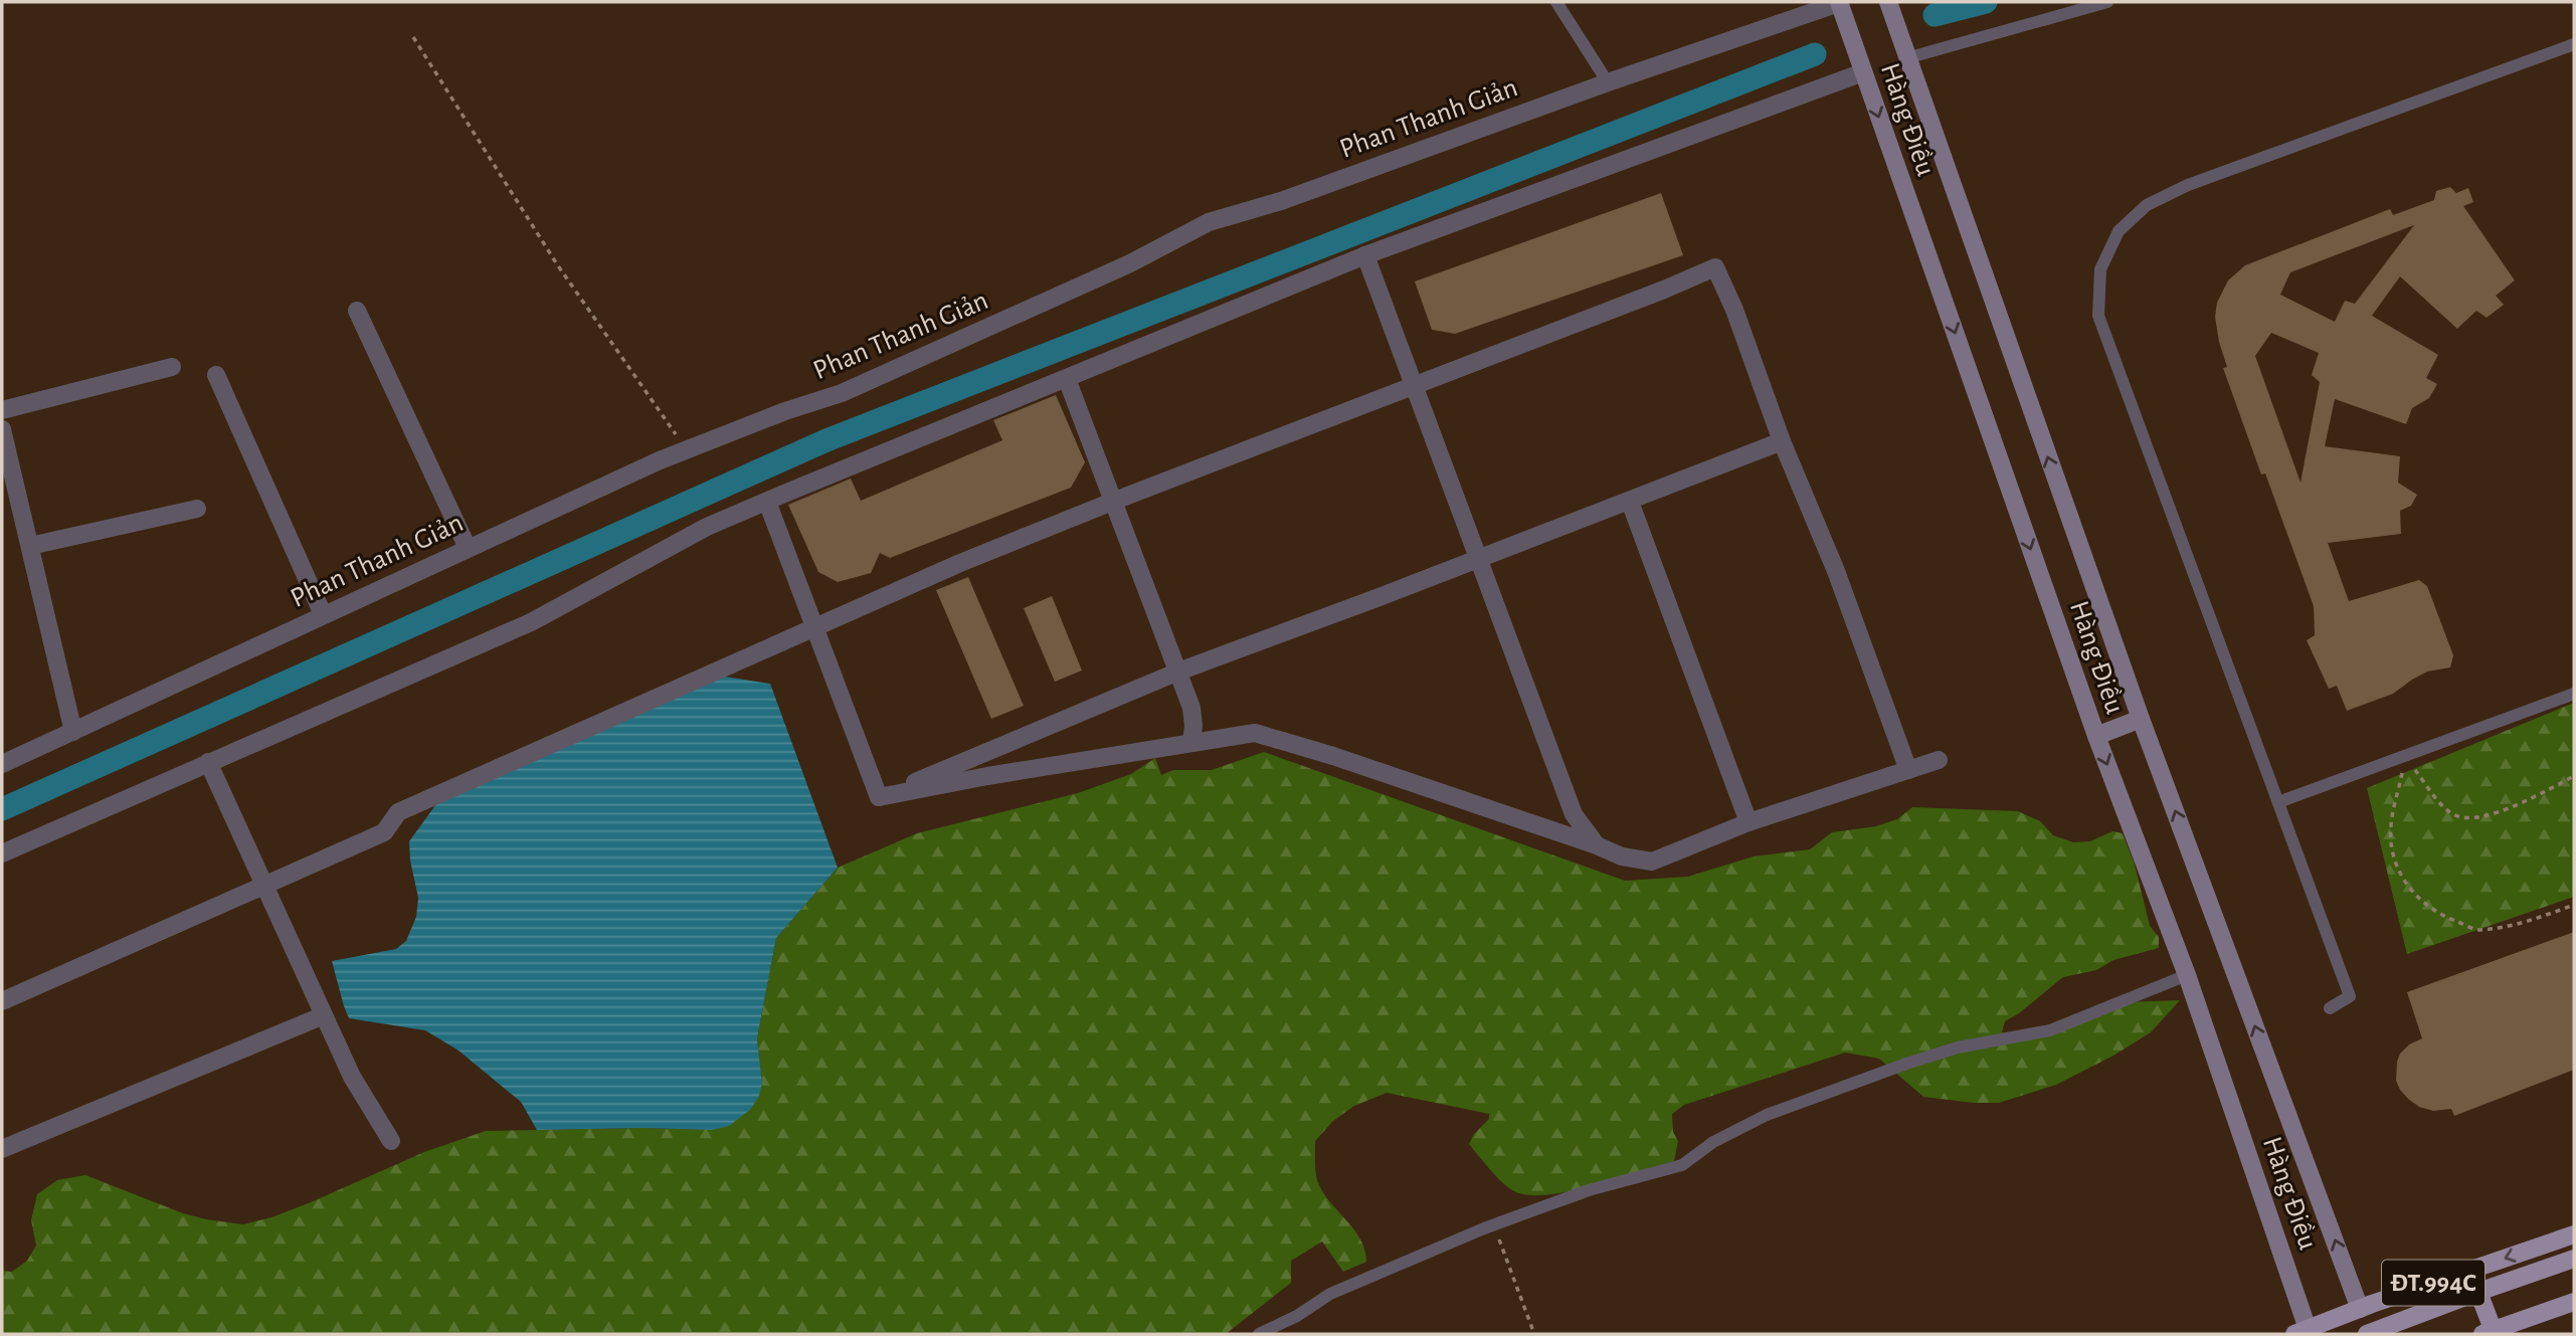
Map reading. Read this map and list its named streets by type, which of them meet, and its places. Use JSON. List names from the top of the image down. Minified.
{"streets":{"main road":["Hàng Điều","ĐT.994C"],"street":["Phan Thanh Giản"]},"crossings":[["Phan Thanh Giản","Hàng Điều"],["Hàng Điều","ĐT.994C"]]}
